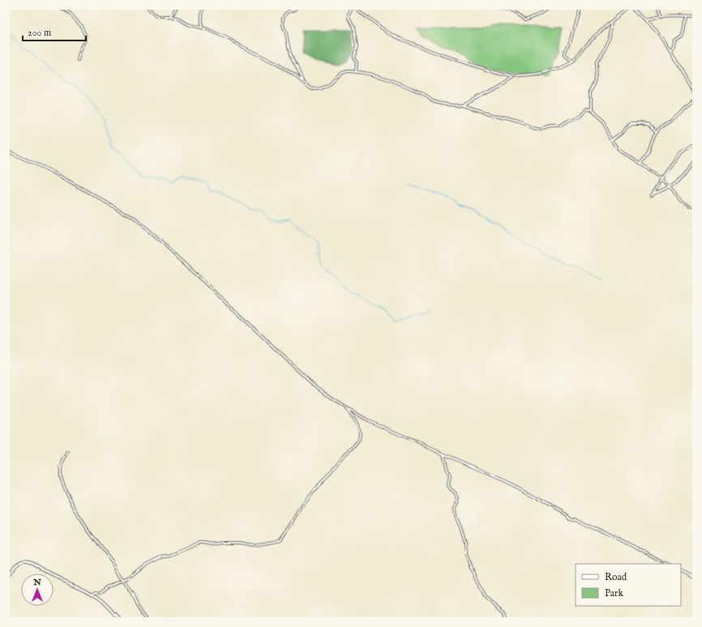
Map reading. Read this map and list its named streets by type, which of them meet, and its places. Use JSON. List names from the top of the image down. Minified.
{"legend":["Road","Park"],"scale_bar":"200 m","north":"top"}
